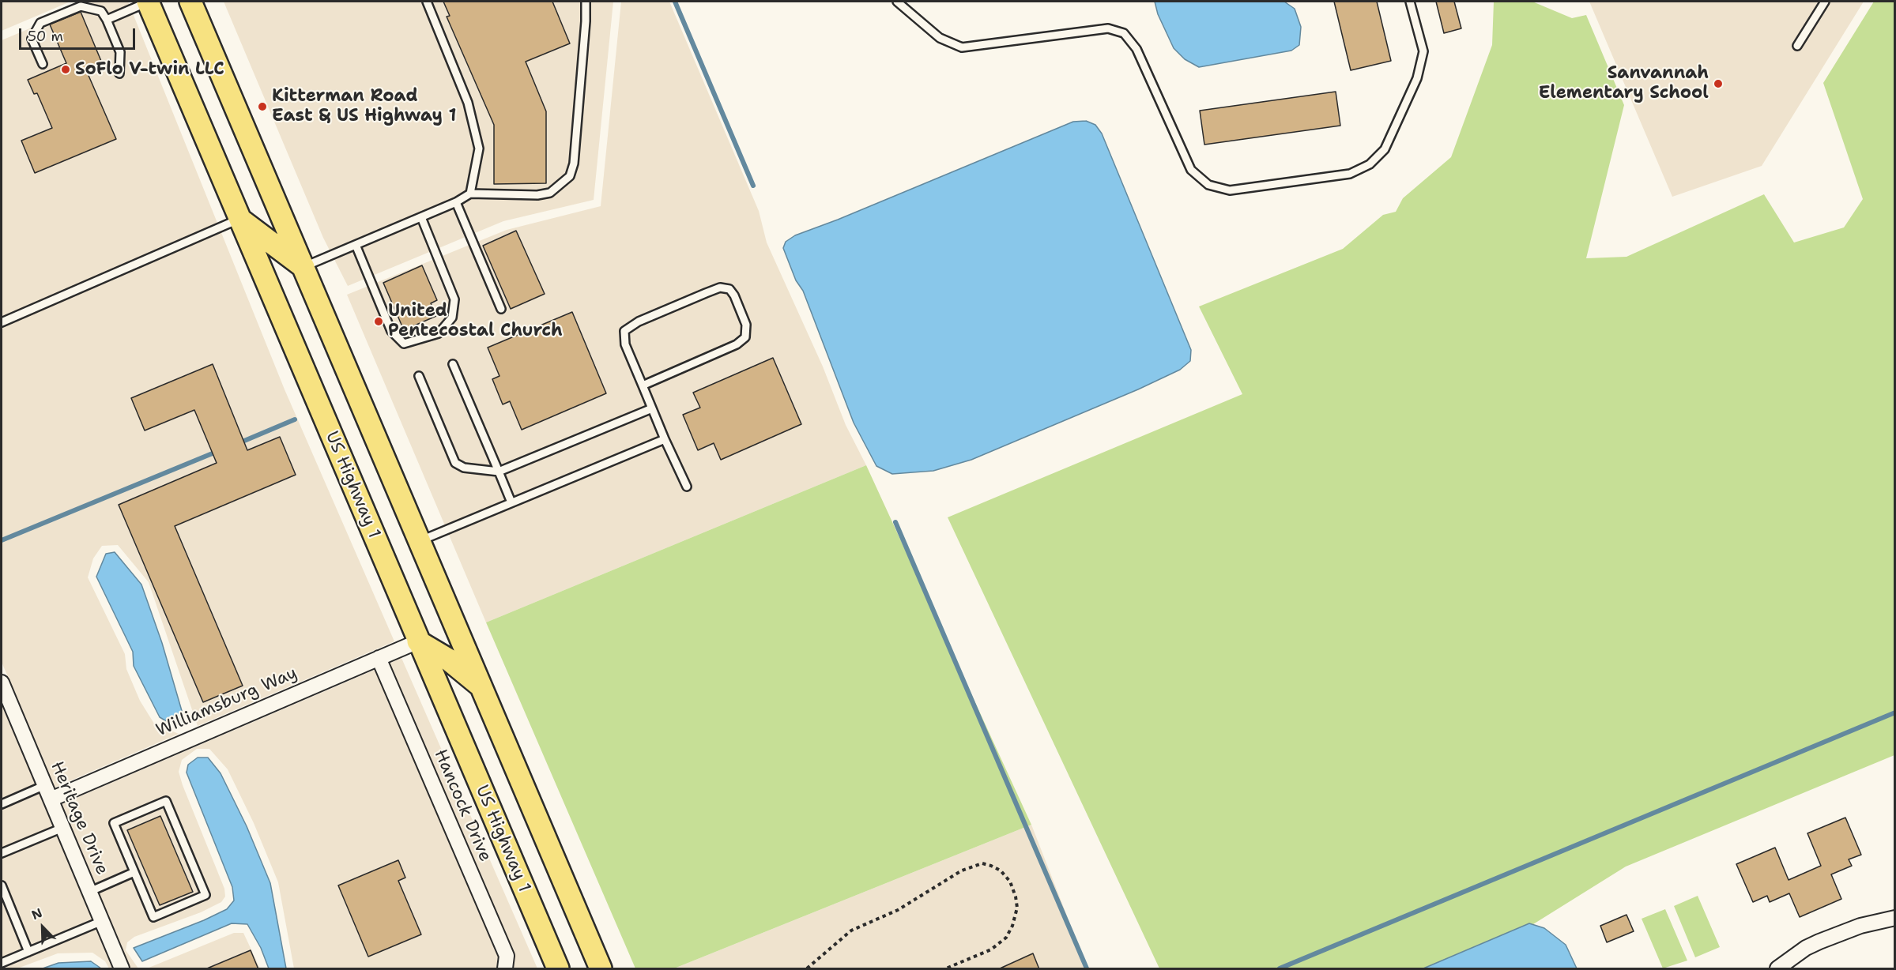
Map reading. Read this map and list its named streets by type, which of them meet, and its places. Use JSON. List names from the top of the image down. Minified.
{"streets":{"main road":["US Highway 1"],"street":["Williamsburg Way","Hancock Drive","Heritage Drive"]},"crossings":[["US Highway 1","Williamsburg Way"],["Williamsburg Way","Hancock Drive"],["Williamsburg Way","Heritage Drive"]],"places":["SoFlo V-twin LLC","Sanvannah Elementary School","Kitterman Road East & US Highway 1","United Pentecostal Church"],"scale_bar":"50 m","north":"top left"}
